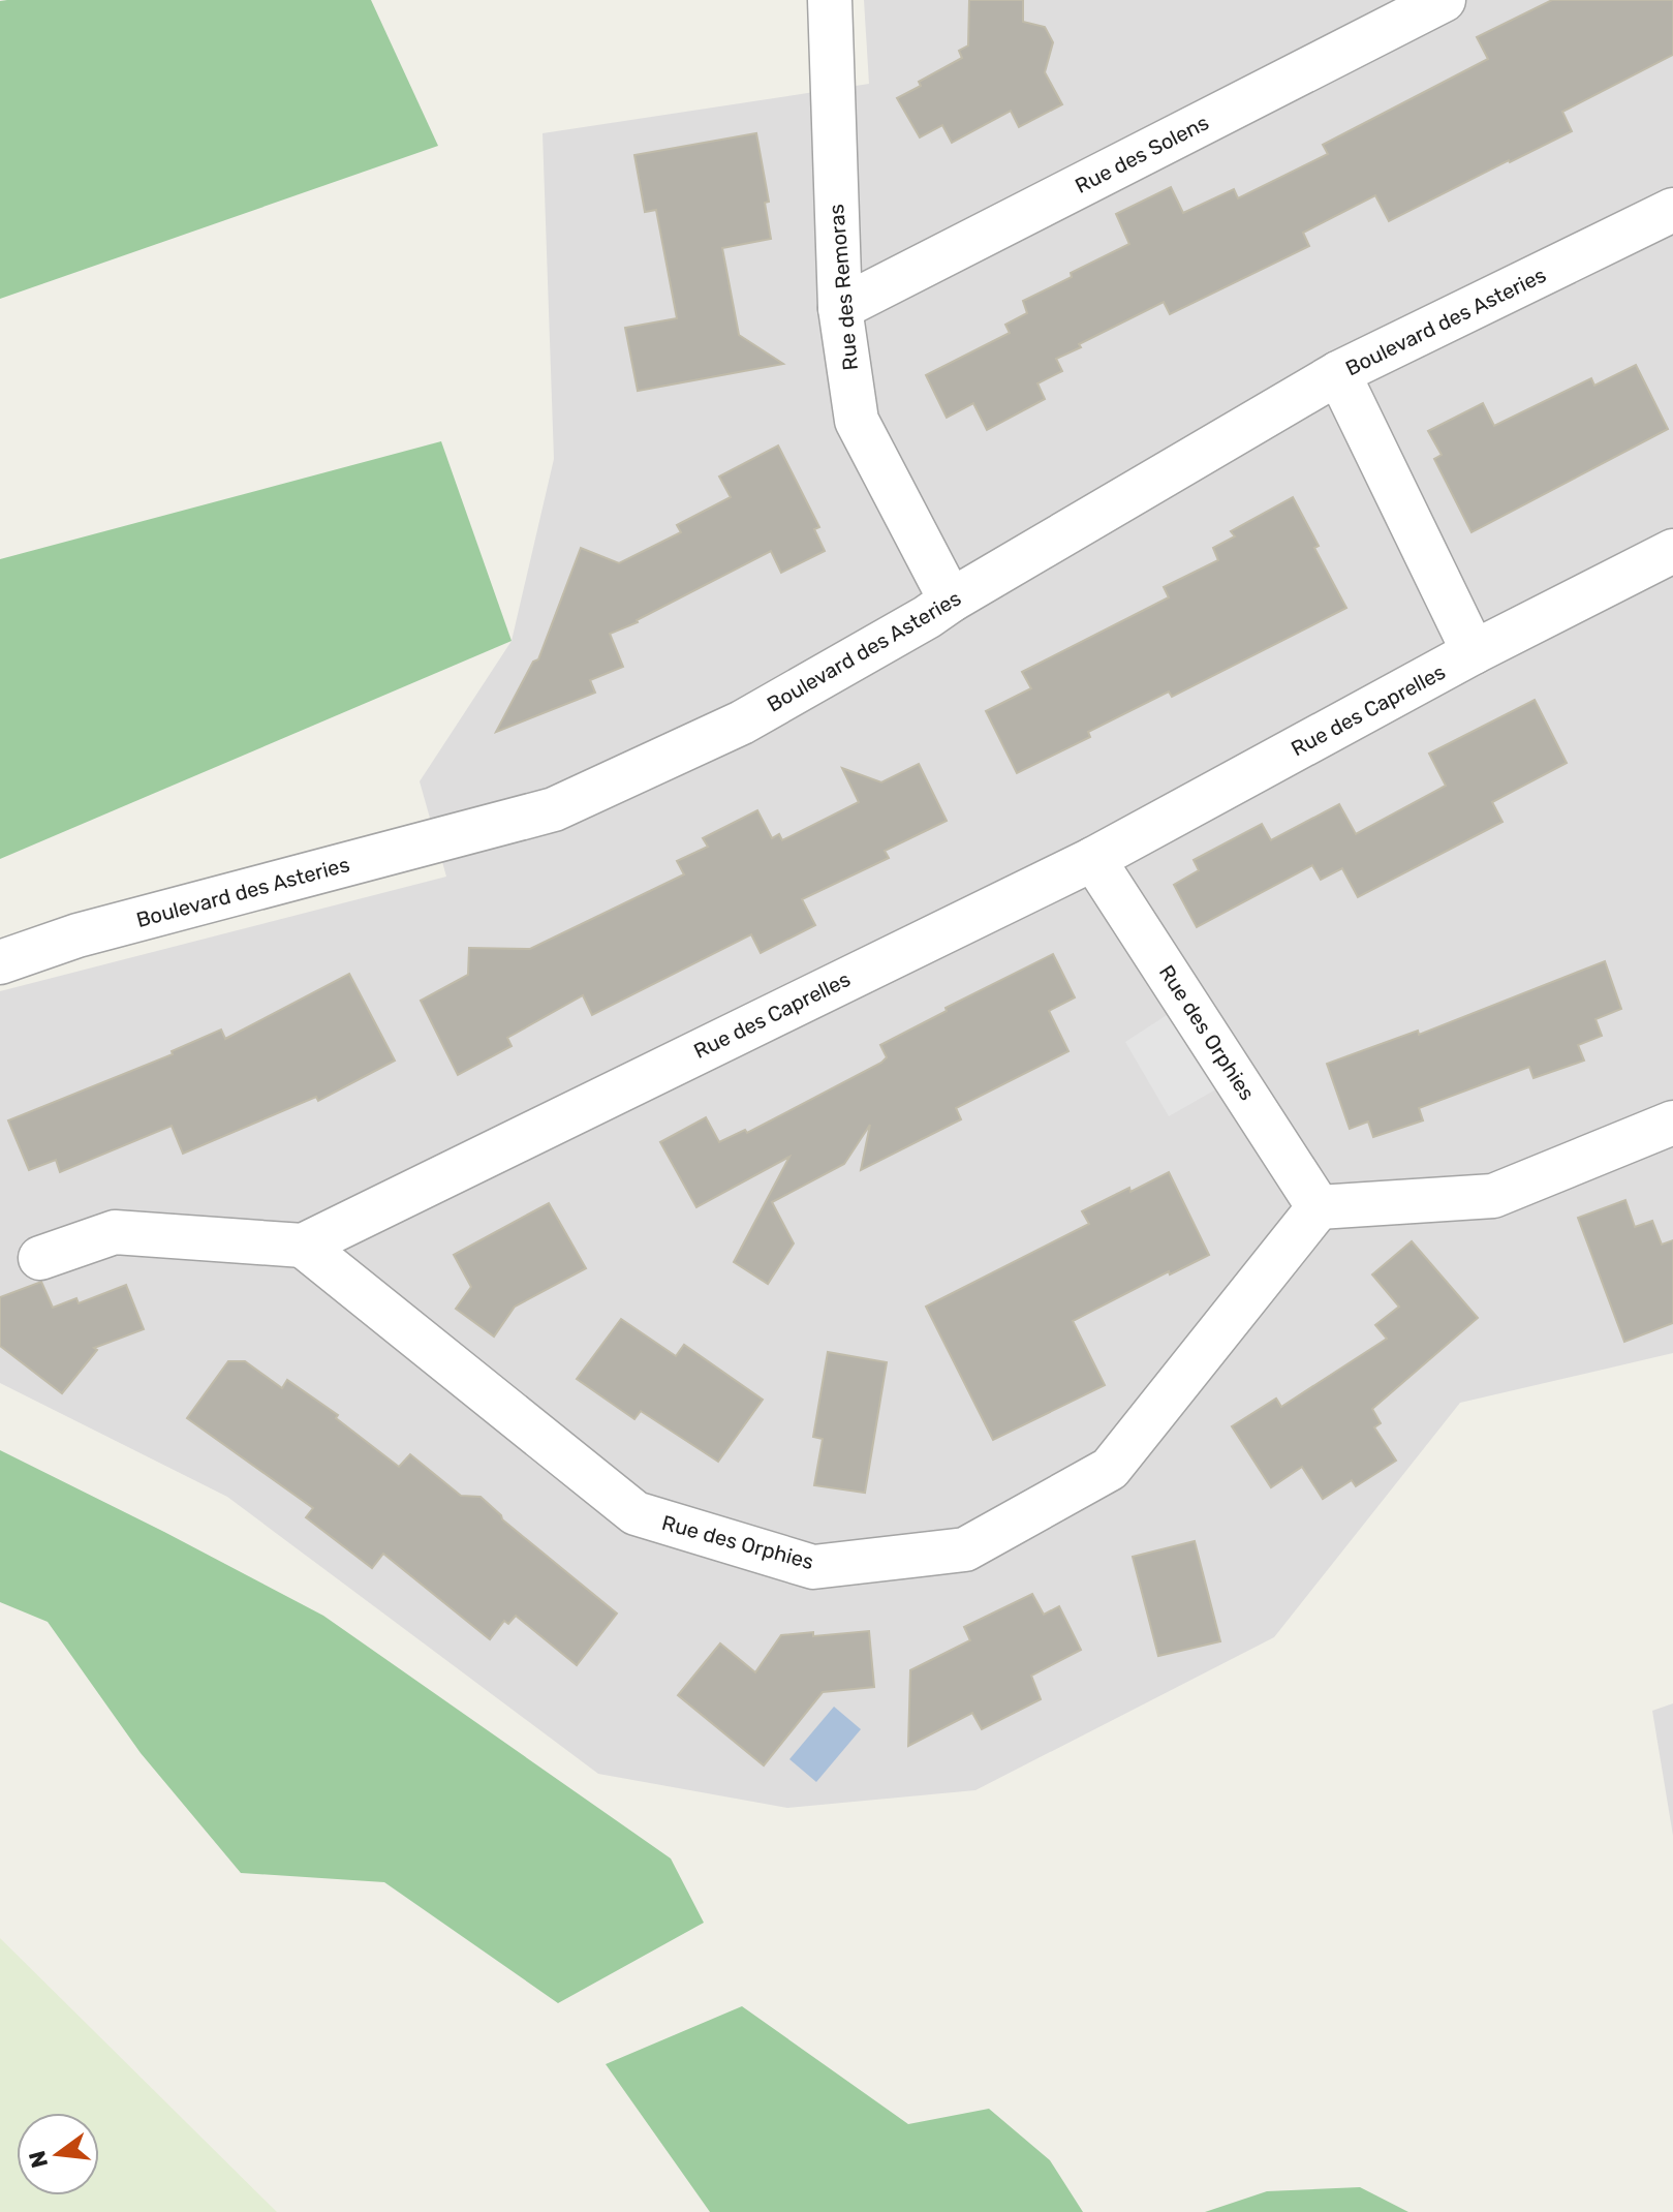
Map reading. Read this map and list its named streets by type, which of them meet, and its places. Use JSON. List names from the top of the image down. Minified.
{"streets":{"street":["Rue des Solens","Rue des Remoras","Boulevard des Asteries","Rue des Caprelles","Rue des Orphies"]},"crossings":[["Rue des Solens","Rue des Remoras"],["Rue des Remoras","Boulevard des Asteries"],["Rue des Caprelles","Rue des Orphies"]],"north":"left"}
